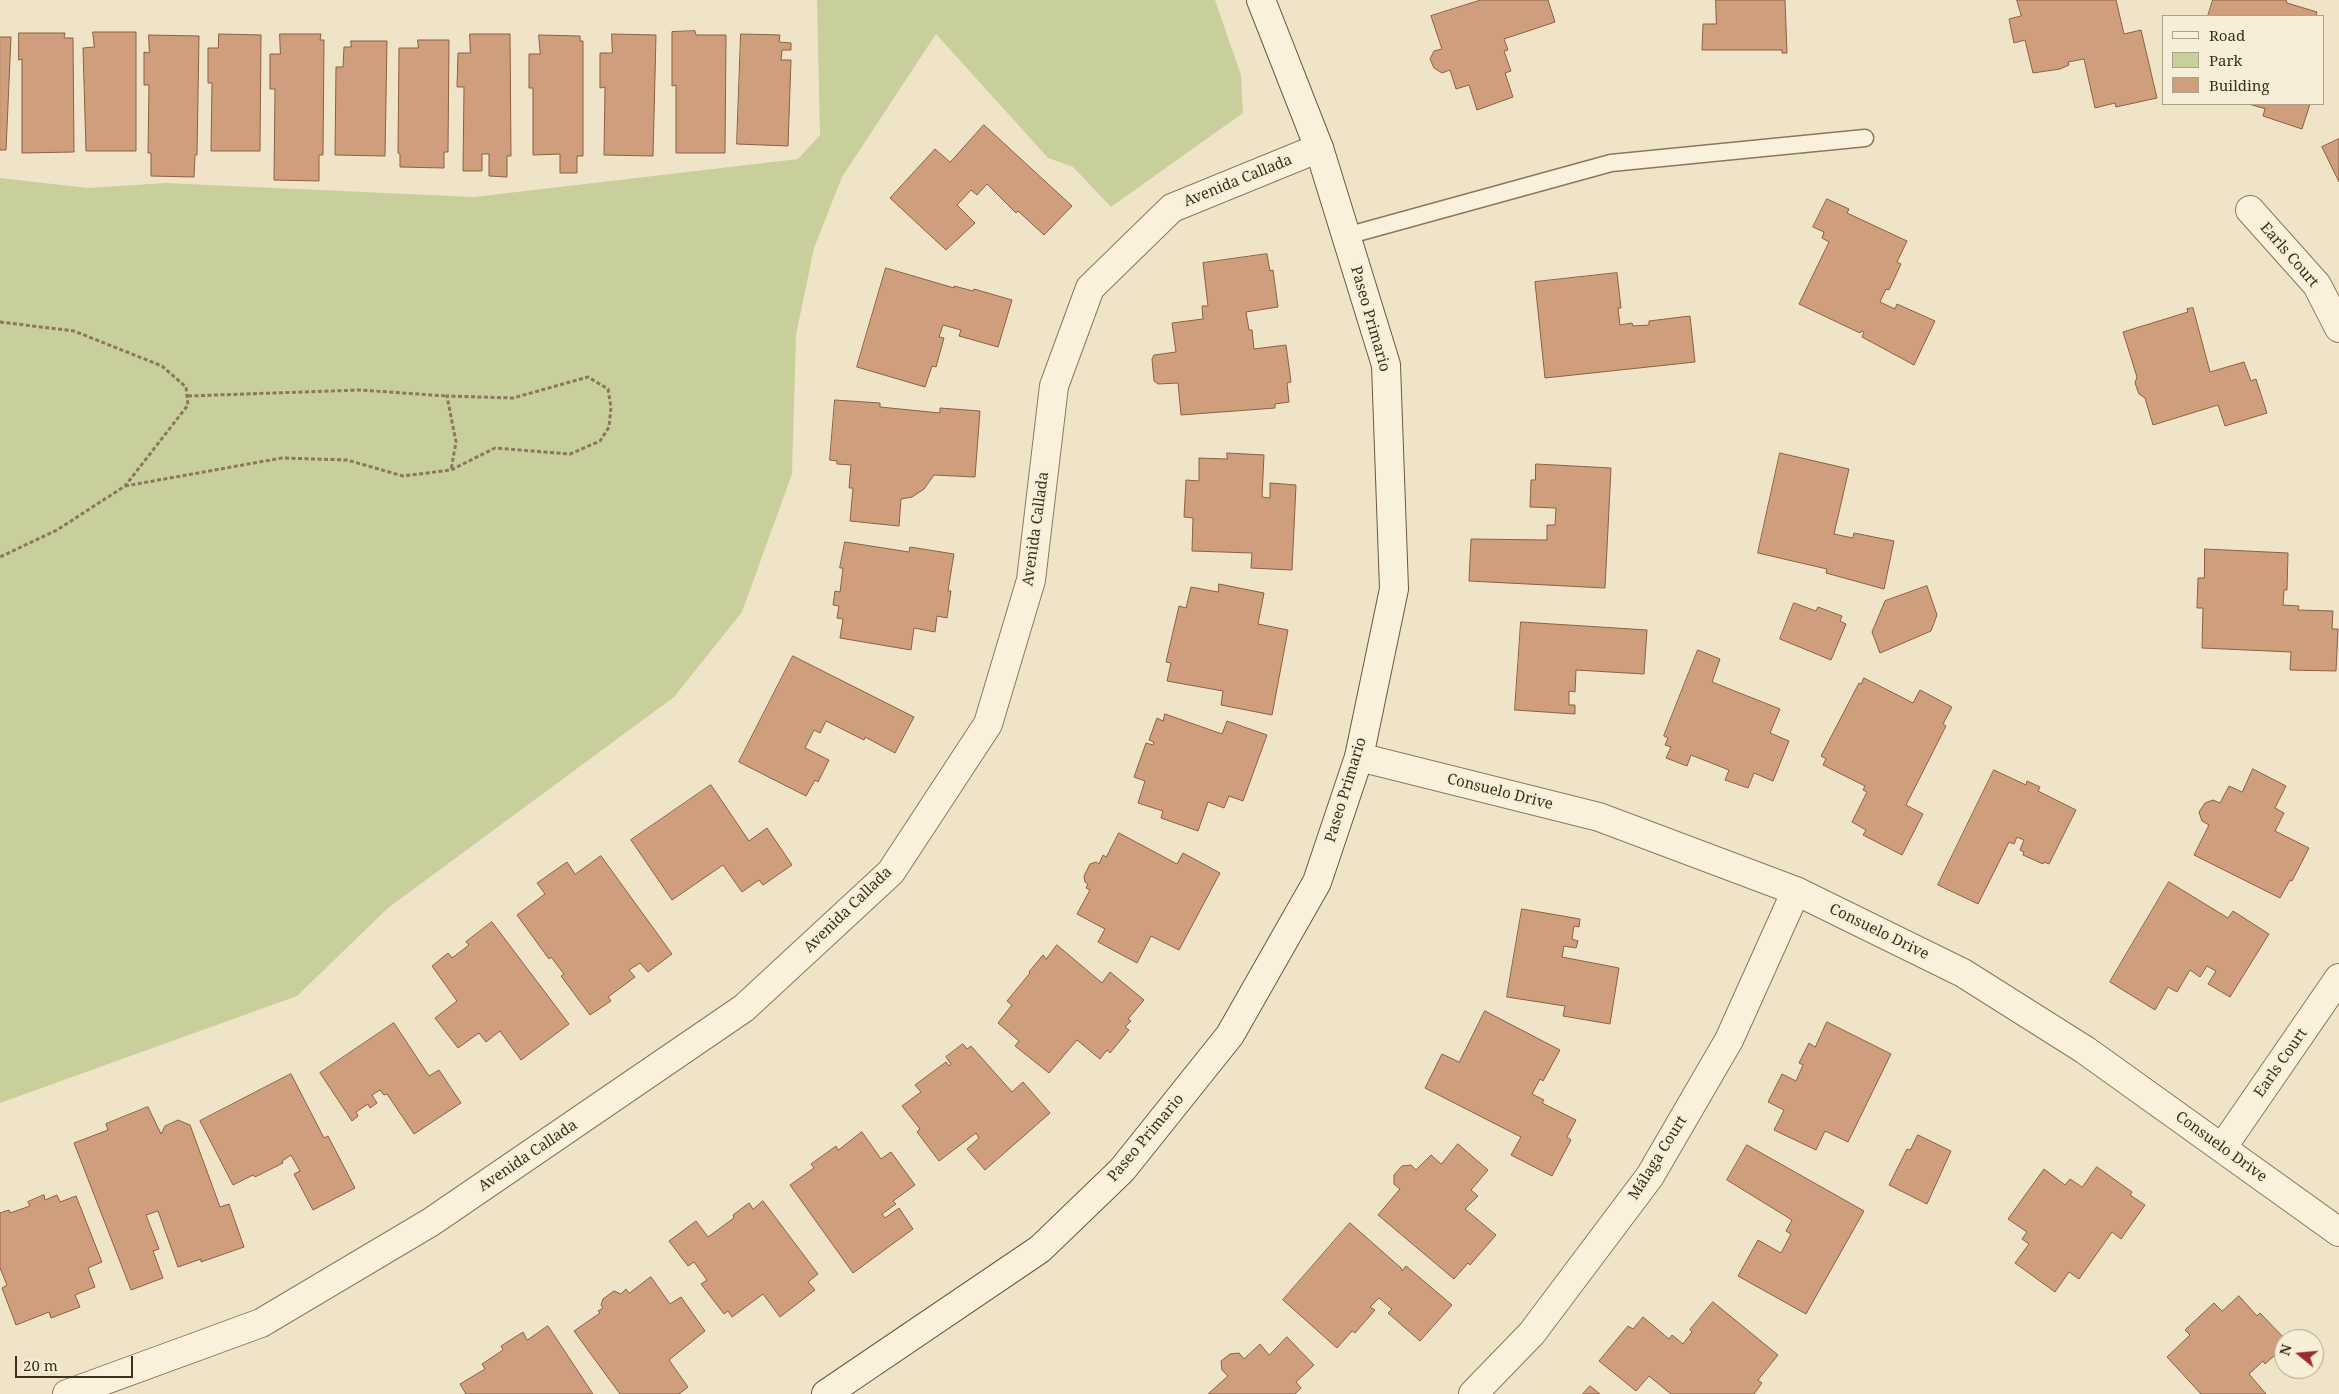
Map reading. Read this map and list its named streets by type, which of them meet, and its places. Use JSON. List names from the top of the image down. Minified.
{"streets":{"street":["Avenida Callada","Earls Court","Paseo Primario","Consuelo Drive","Málaga Court"]},"crossings":[["Avenida Callada","Paseo Primario"],["Earls Court","Consuelo Drive"],["Paseo Primario","Consuelo Drive"],["Consuelo Drive","Málaga Court"]],"legend":["Road","Park","Building"],"scale_bar":"20 m","north":"left"}
